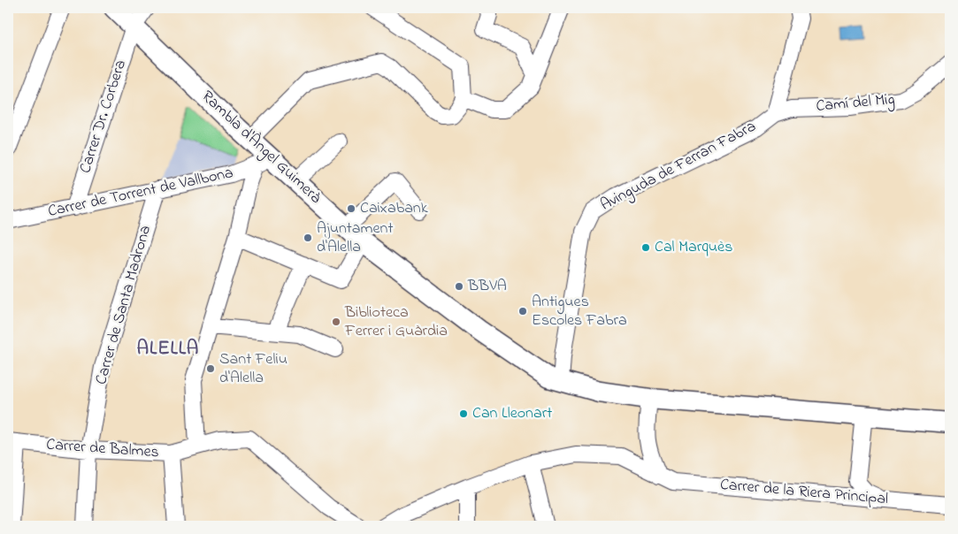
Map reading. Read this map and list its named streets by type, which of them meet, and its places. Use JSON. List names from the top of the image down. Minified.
{"streets":{"main road":["Rambla d'Àngel Guimerà"],"street":["Camí del Mig","Carrer Dr. Corbera","Avinguda de Ferran Fabra","Carrer de Torrent de Vallbona","Carrer de Santa Madrona","Carrer de Balmes","Carrer de la Riera Principal"]},"crossings":[["Camí del Mig","Avinguda de Ferran Fabra"],["Carrer Dr. Corbera","Rambla d'Àngel Guimerà"],["Carrer Dr. Corbera","Carrer de Torrent de Vallbona"],["Rambla d'Àngel Guimerà","Avinguda de Ferran Fabra"],["Rambla d'Àngel Guimerà","Carrer de Torrent de Vallbona"],["Carrer de Torrent de Vallbona","Carrer de Santa Madrona"],["Carrer de Santa Madrona","Carrer de Balmes"]],"districts":["ALELLA"],"places":["Caixabank","Ajuntament d'Alella","Cal Marquès","BBVA","Antigues Escoles Fabra","Biblioteca Ferrer i Guàrdia","Sant Feliu d'Alella","Can Lleonart"]}
